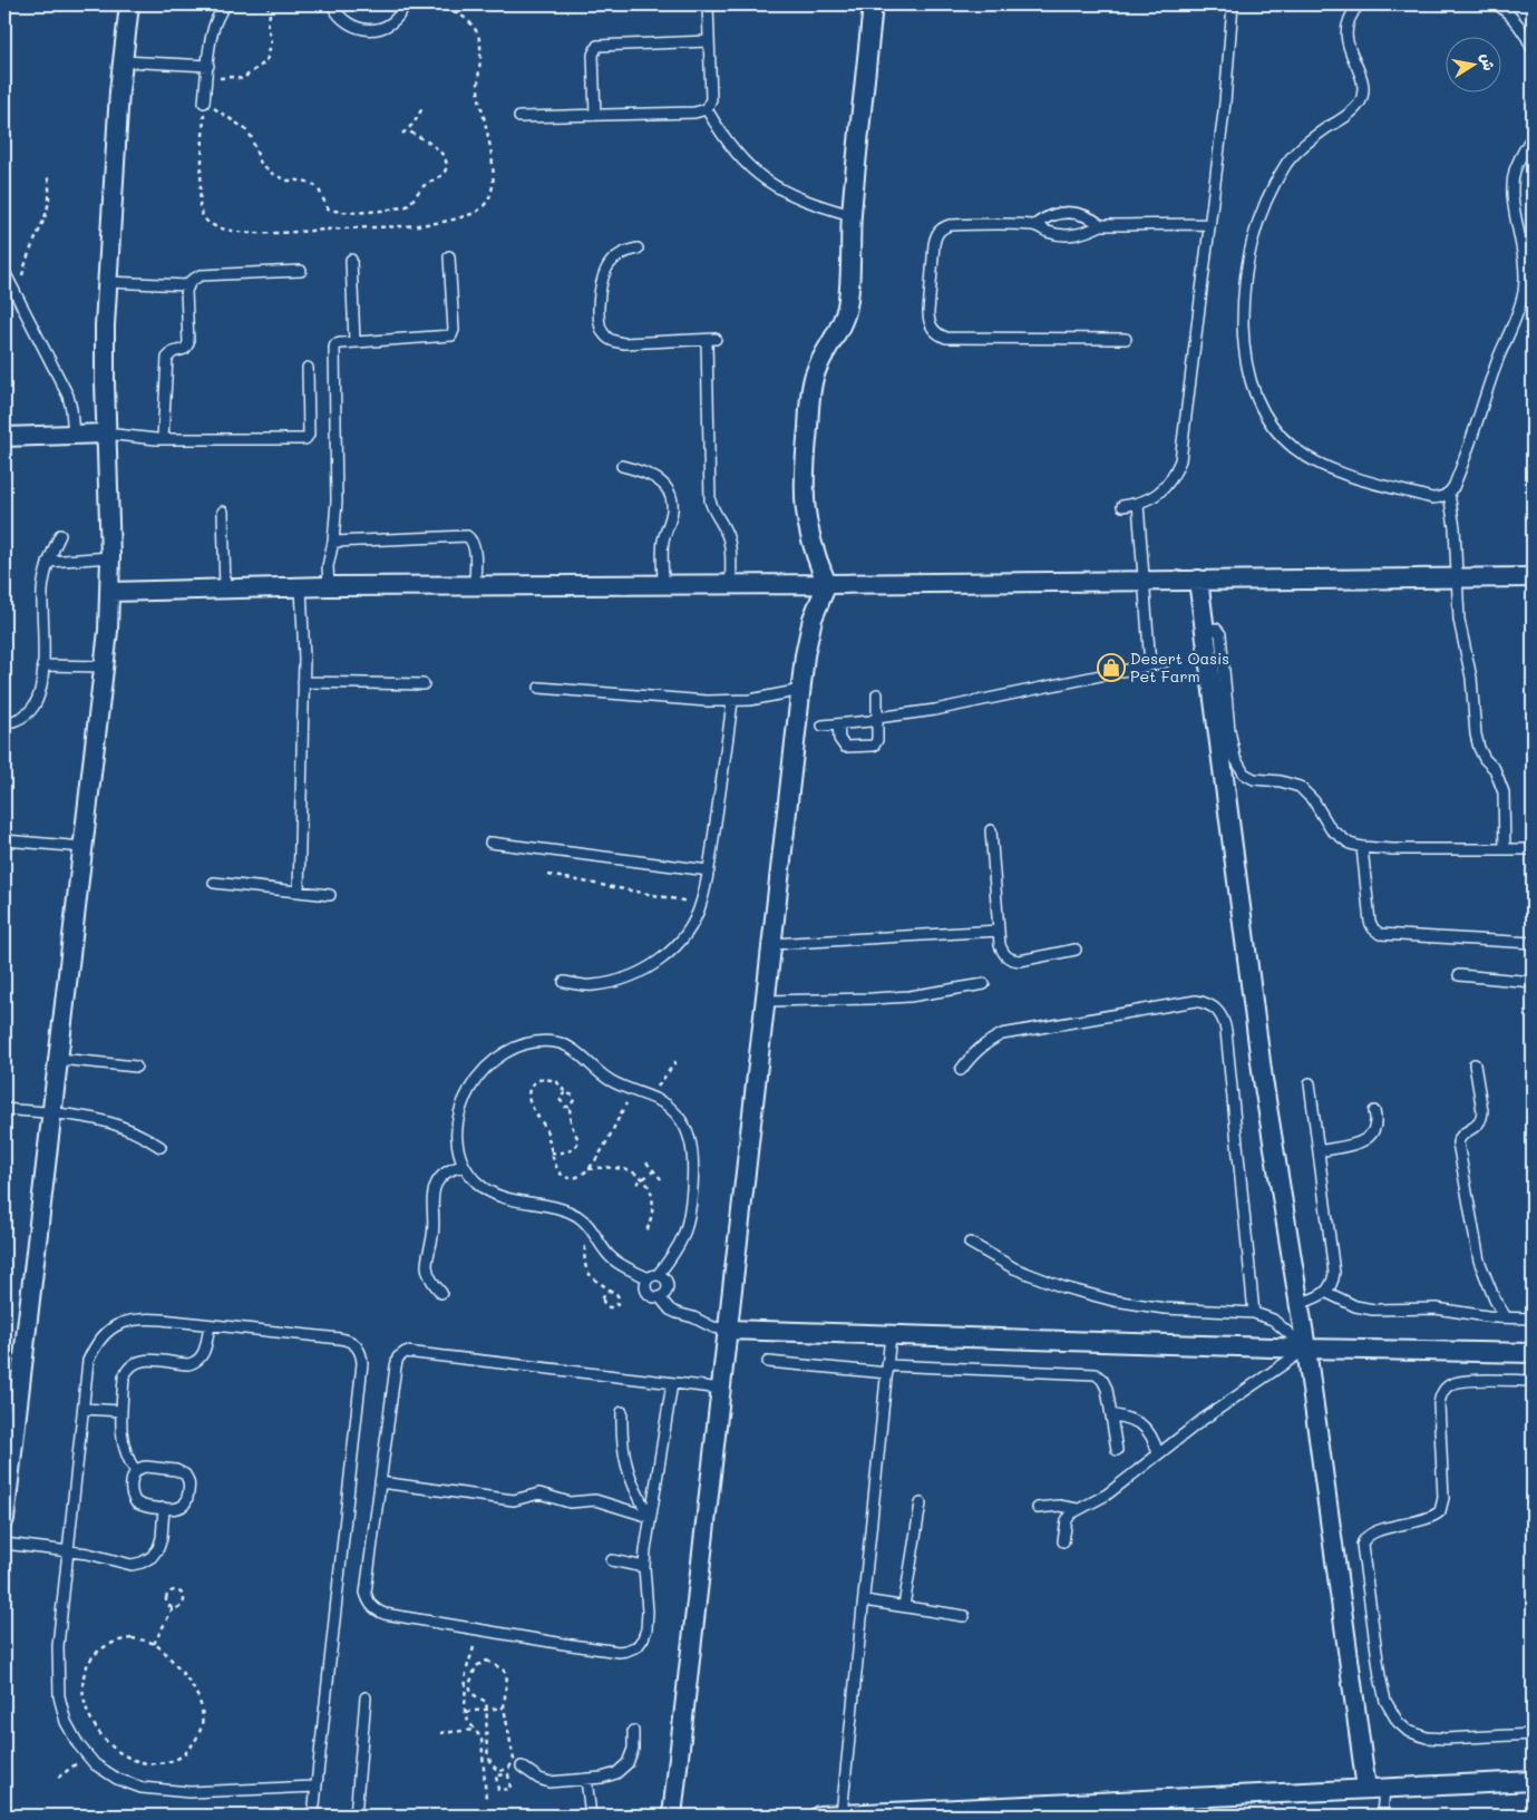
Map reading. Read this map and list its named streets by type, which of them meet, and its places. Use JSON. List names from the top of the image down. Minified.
{"places":{"shop":["Desert Oasis Pet Farm"]},"north":"right"}
